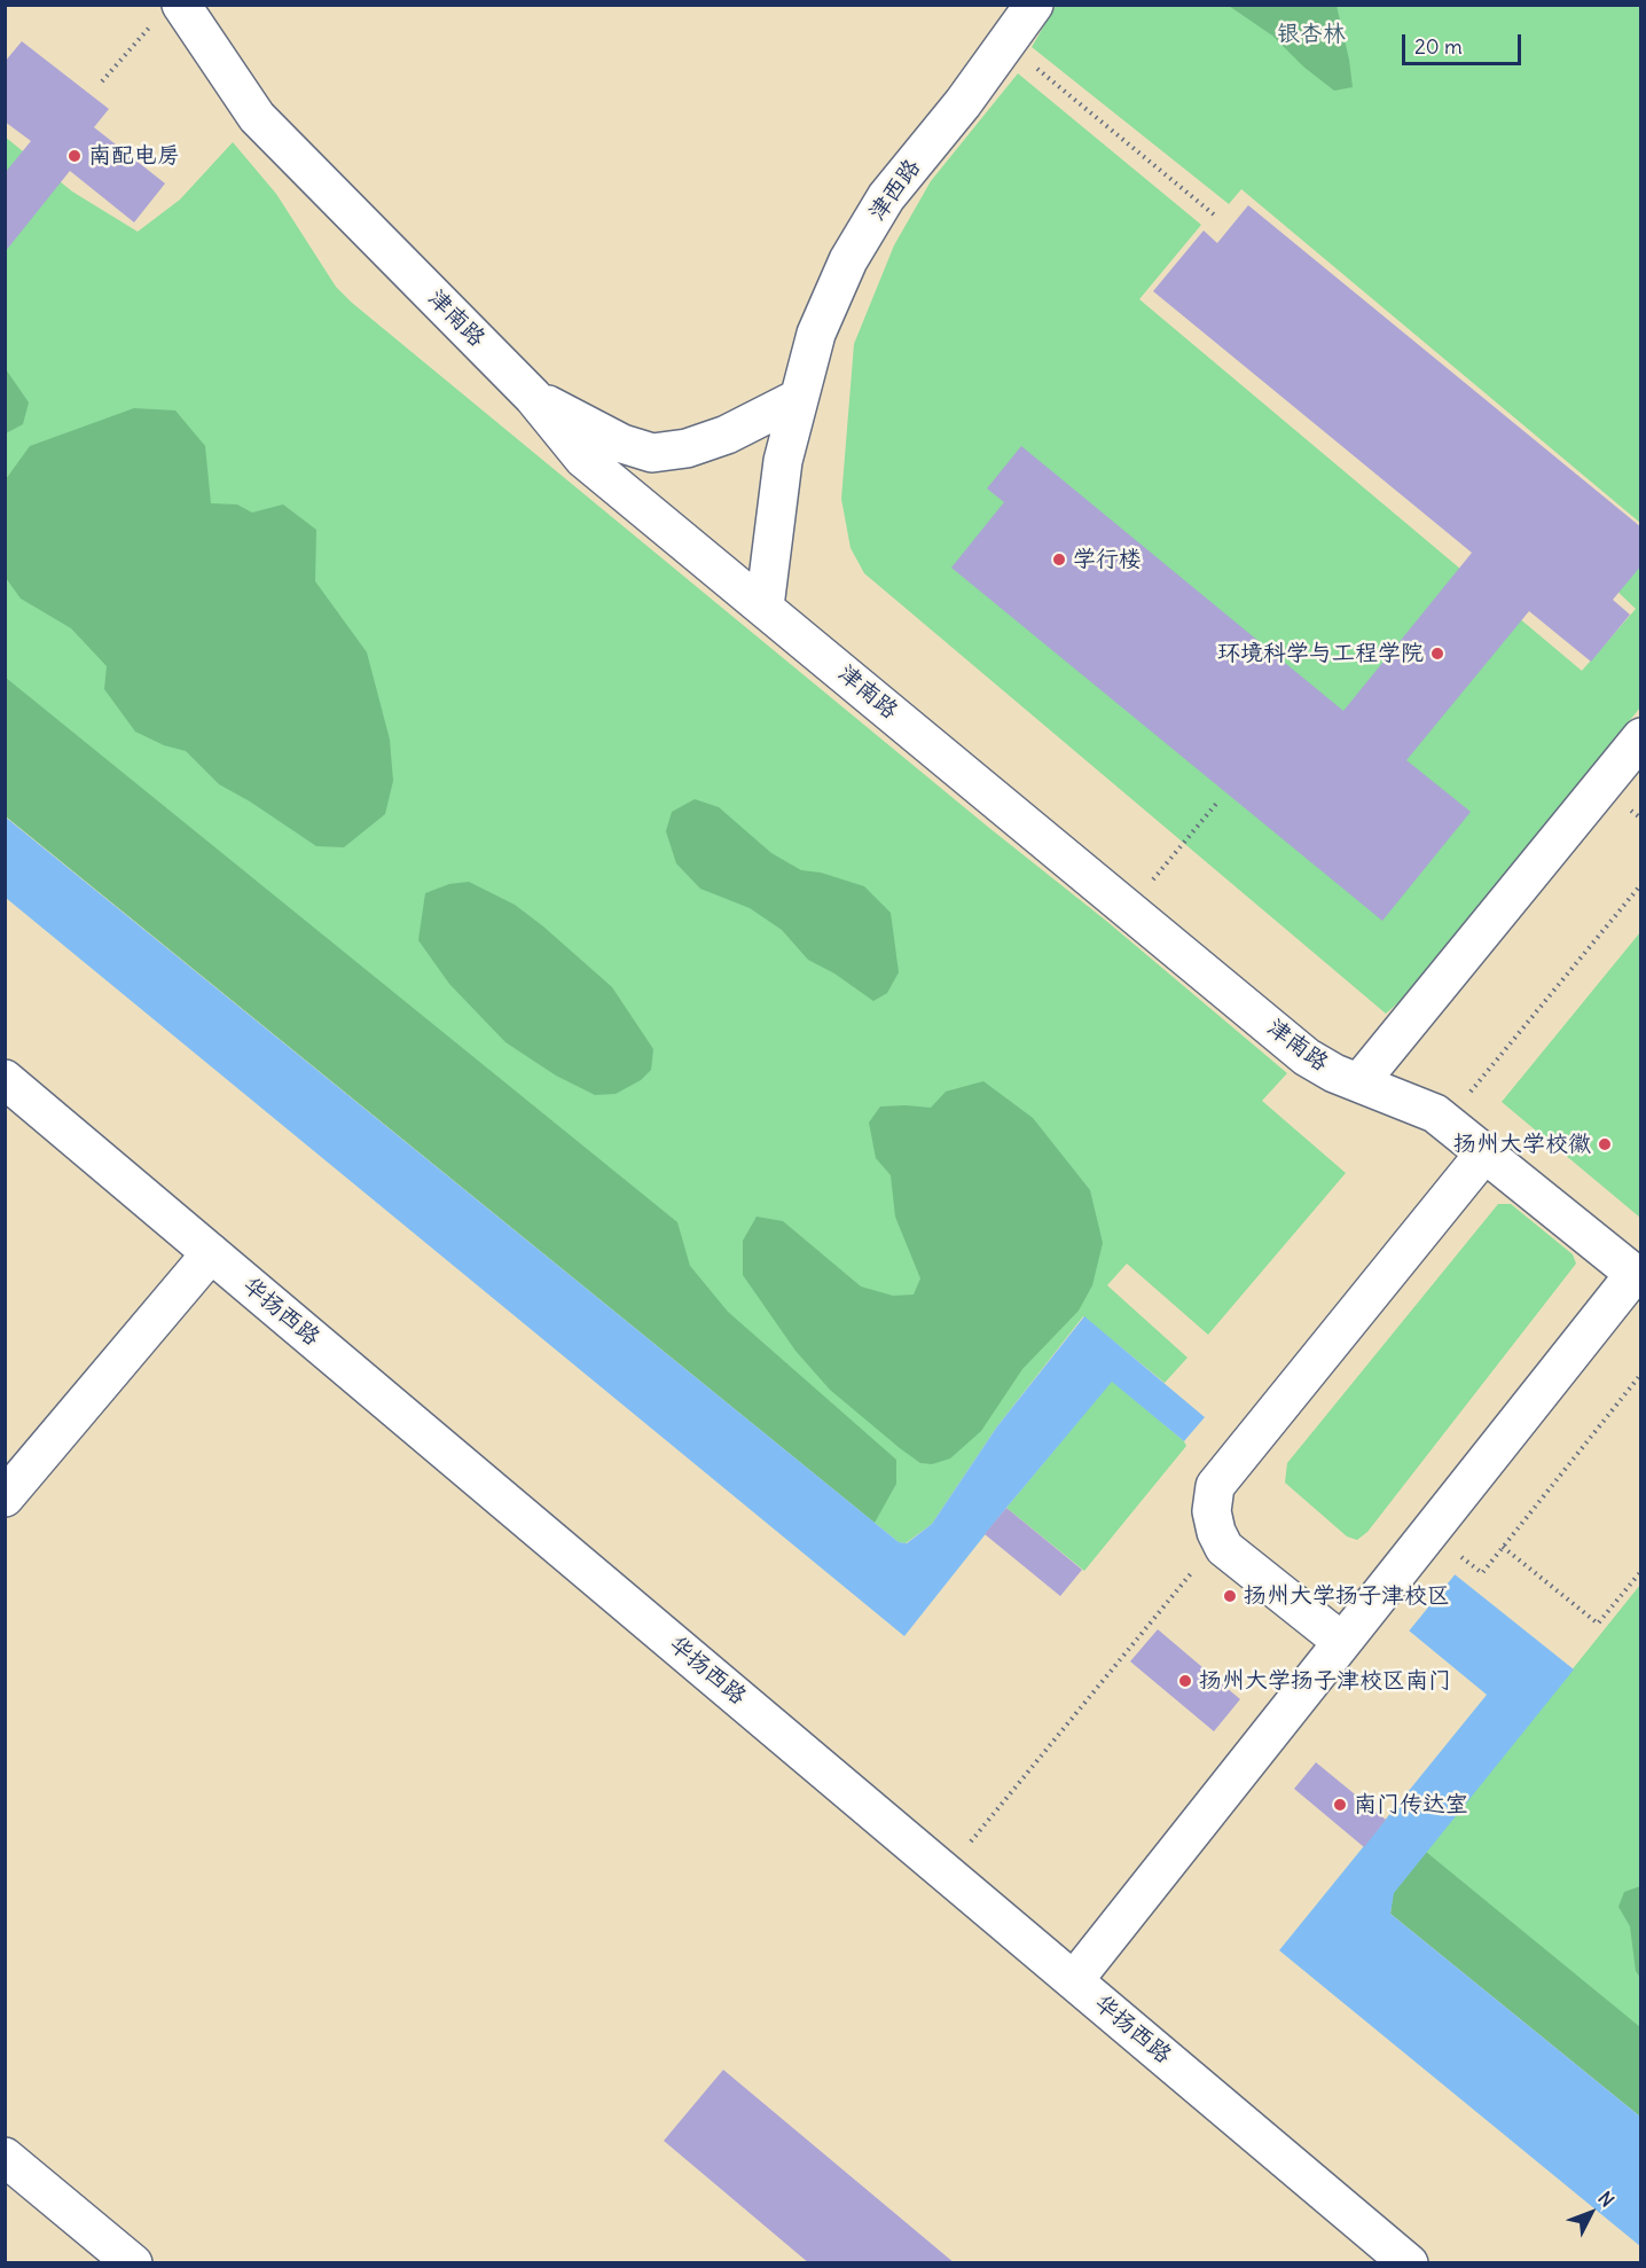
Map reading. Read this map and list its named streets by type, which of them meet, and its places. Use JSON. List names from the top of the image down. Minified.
{"streets":{"main road":["津西路","津南路","华扬西路"]},"crossings":[["津西路","津南路"]],"parks":["银杏林"],"places":["南配电房","学行楼","环境科学与工程学院","扬州大学校徽","扬州大学扬子津校区","扬州大学扬子津校区南门","南门传达室"],"scale_bar":"20 m","north":"top right"}
